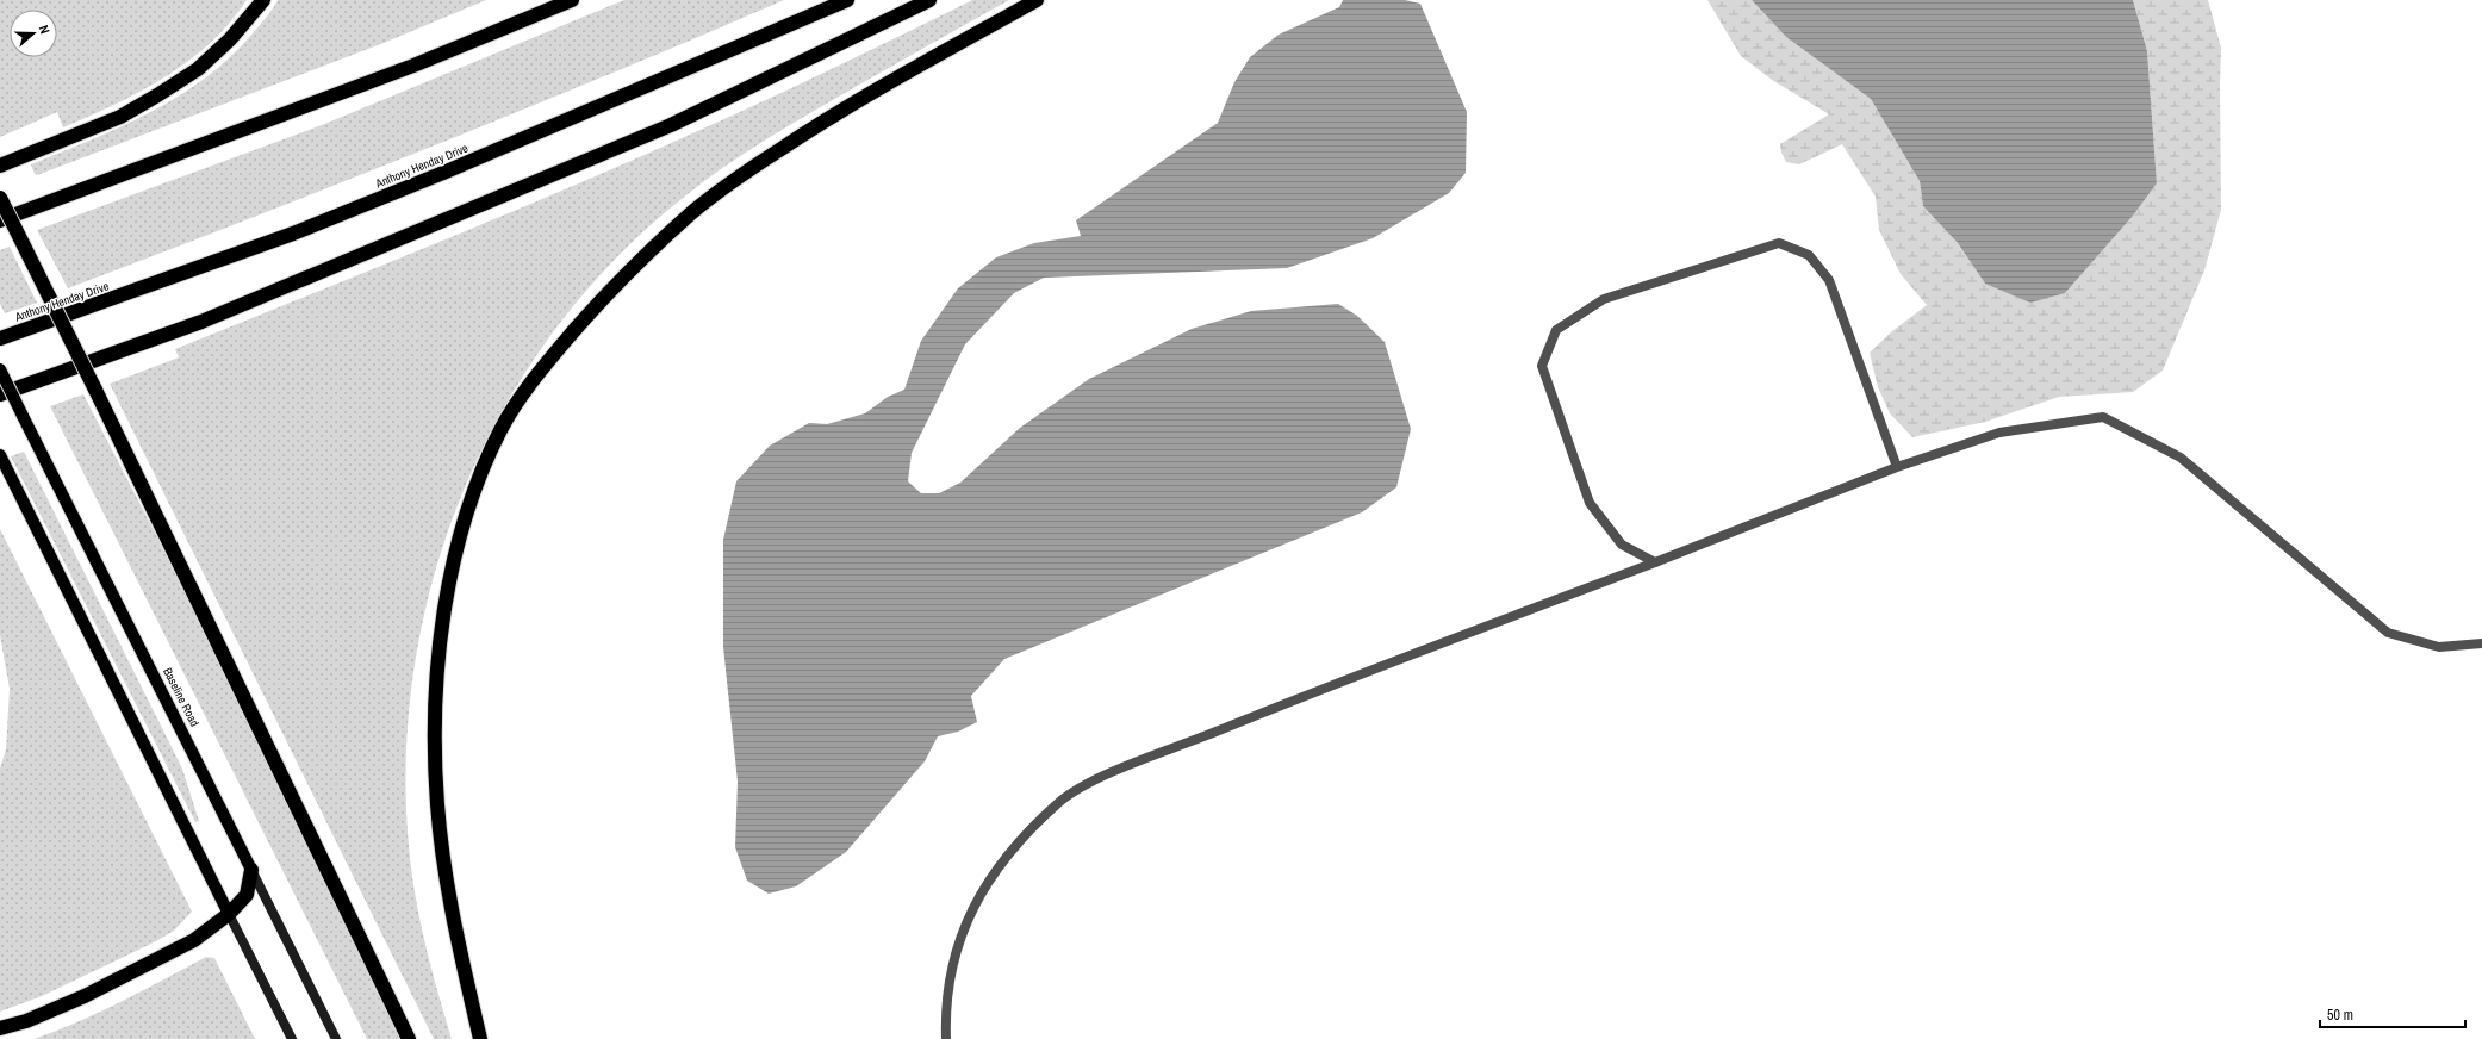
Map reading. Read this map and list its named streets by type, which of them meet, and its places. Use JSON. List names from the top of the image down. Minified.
{"streets":{"highway":["Anthony Henday Drive"],"main road":["Baseline Road"]},"scale_bar":"50 m","north":"right"}
